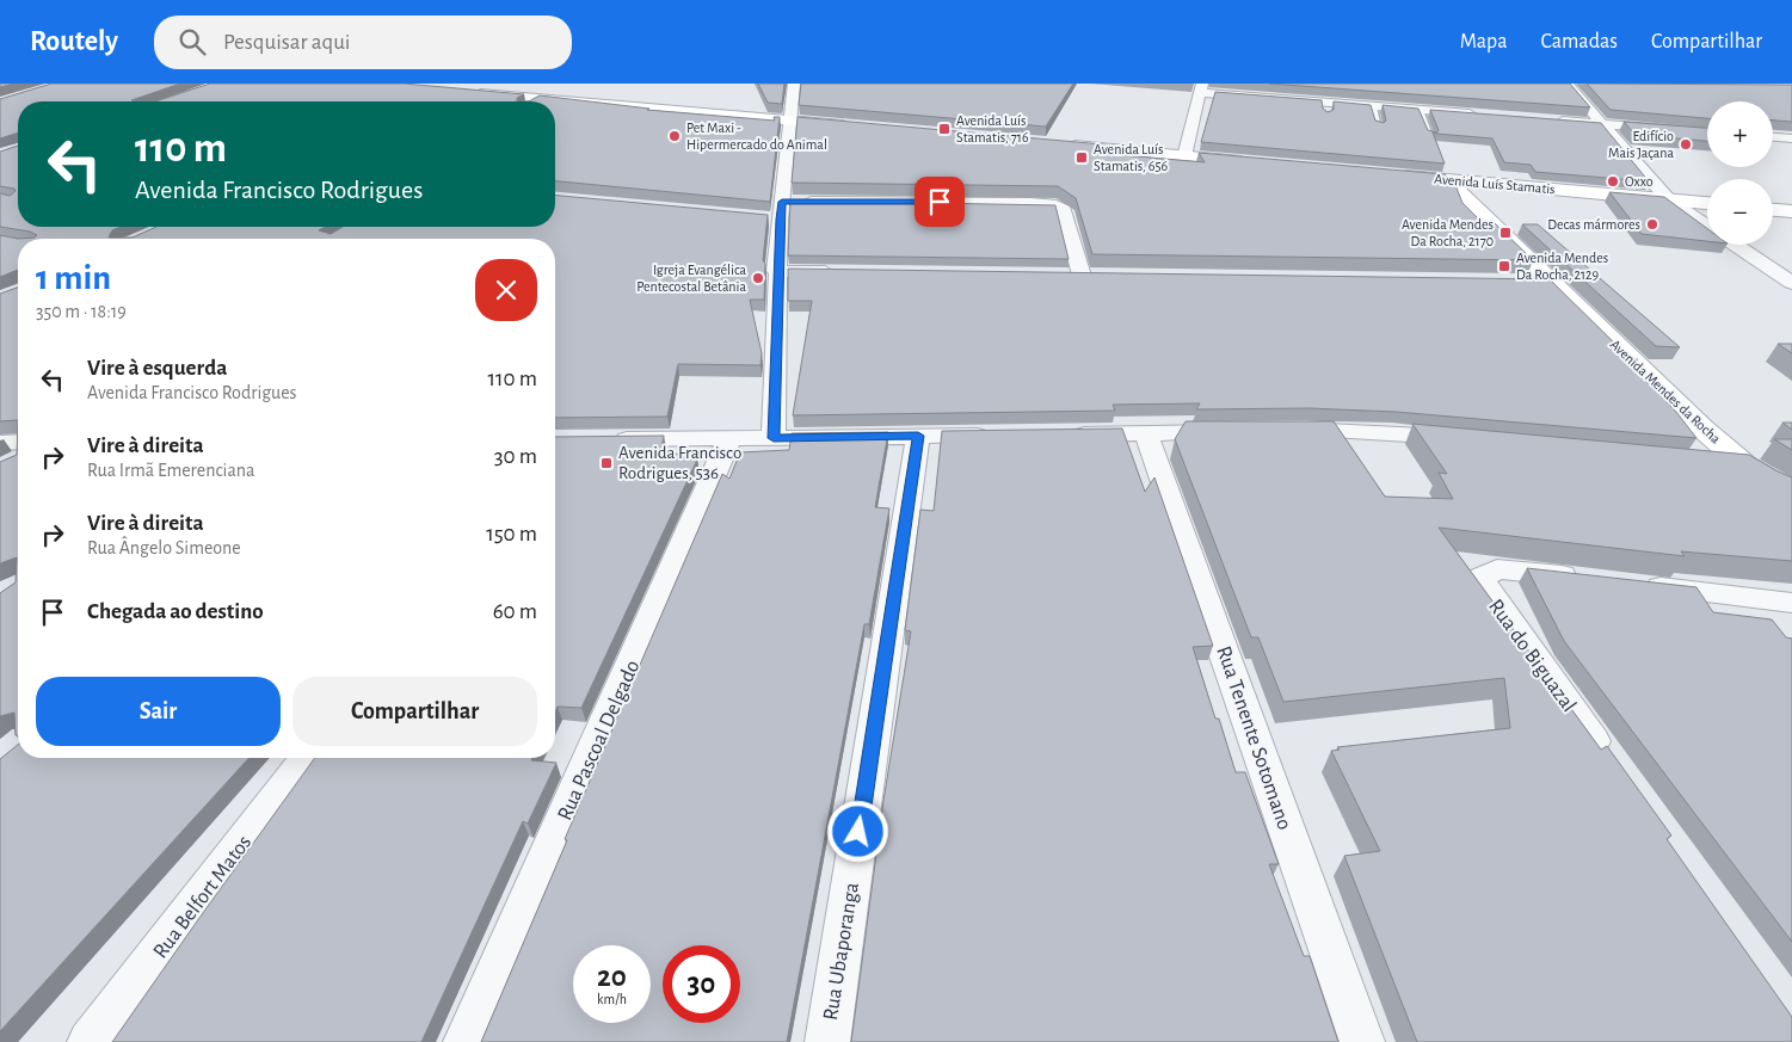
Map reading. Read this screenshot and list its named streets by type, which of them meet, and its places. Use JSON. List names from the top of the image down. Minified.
{"streets":{"main road":["Avenida Luís Stamatis","Avenida Mendes da Rocha"],"street":["Rua do Biguazal","Rua Tenente Sotomano","Rua Pascoal Delgado","Rua Belfort Matos","Rua Ubaporanga"]},"crossings":[["Avenida Luís Stamatis","Avenida Mendes da Rocha"]],"places":{"transit":["Avenida Luís Stamatis, 716","Avenida Luís Stamatis, 656","Avenida Mendes Da Rocha, 2170","Avenida Mendes Da Rocha, 2129","Avenida Francisco Rodrigues, 536"],"other":["Pet Maxi - Hipermercado do Animal","Edifício Mais Jaçana","Oxxo","Decas mármores","Igreja Evangélica Pentecostal Betânia"]},"page":{"header":"Routely","search":"Pesquisar aqui","nav":["Mapa","Camadas","Compartilhar"],"map_buttons":["+","−"],"turn":["110 m","Avenida Francisco Rodrigues"],"heading":["1 min","350 m · 18:19"],"list":[{"name":"Vire à esquerda","note":"Avenida Francisco Rodrigues","value":"110 m"},{"name":"Vire à direita","note":"Rua Irmã Emerenciana","value":"30 m"},{"name":"Vire à direita","note":"Rua Ângelo Simeone","value":"150 m"},{"name":"Chegada ao destino","value":"60 m"}],"buttons":["Sair","Compartilhar"],"speed":"20 km/h","limit":"30"}}
